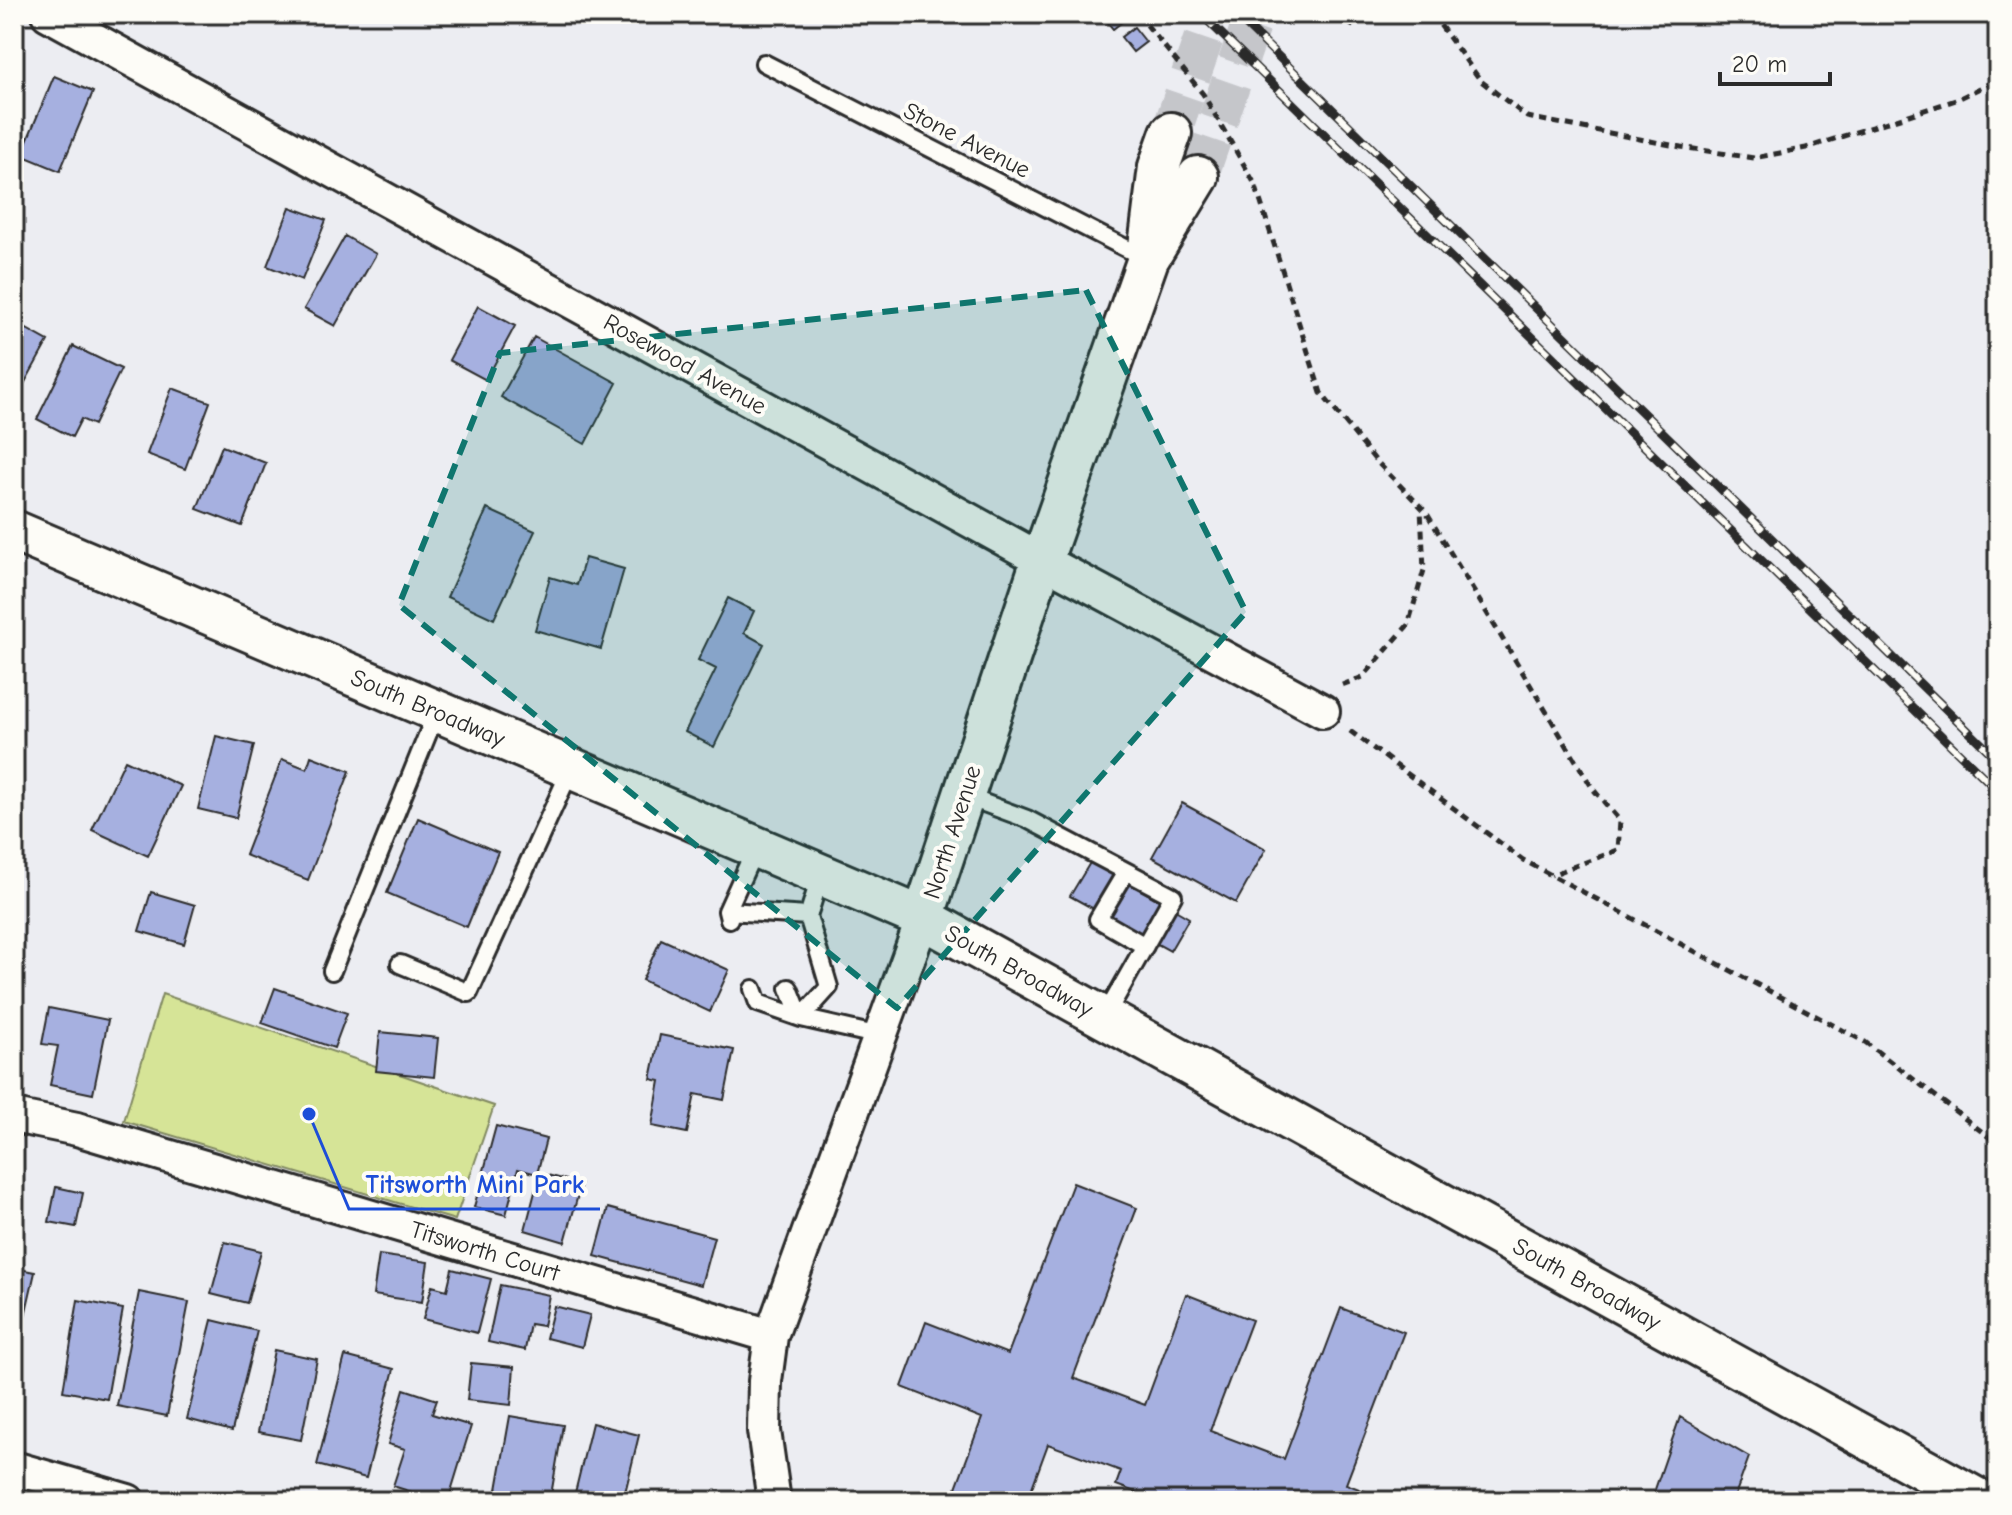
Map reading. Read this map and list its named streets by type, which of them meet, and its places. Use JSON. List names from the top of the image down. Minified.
{"streets":{"street":["Rosewood Avenue","South Broadway","North Avenue","Titsworth Court"],"lane":["Stone Avenue"]},"crossings":[["Stone Avenue","North Avenue"],["Rosewood Avenue","North Avenue"],["South Broadway","North Avenue"],["North Avenue","Titsworth Court"]],"places":["Titsworth Mini Park"],"scale_bar":"20 m"}
